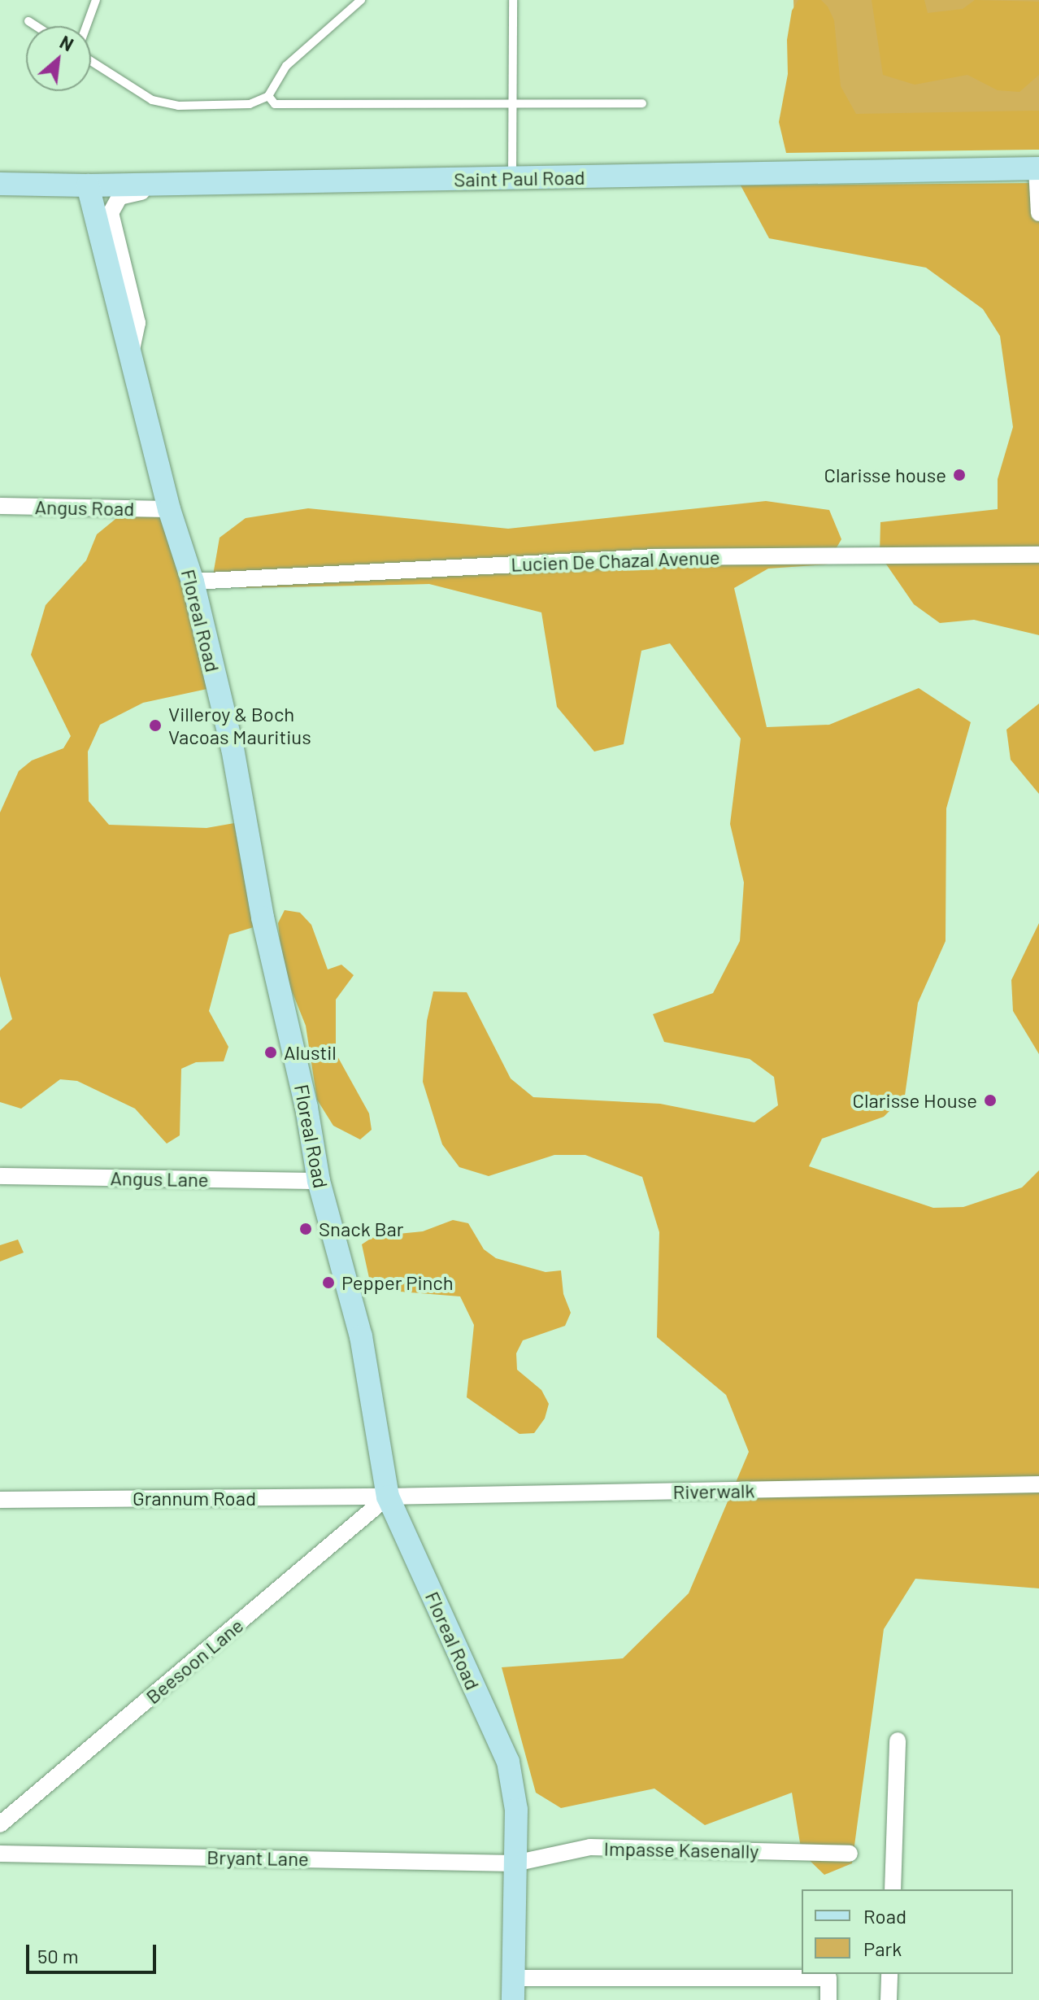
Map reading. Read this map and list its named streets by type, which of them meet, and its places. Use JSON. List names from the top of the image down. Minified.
{"streets":{"main road":["Saint Paul Road","Floreal Road"],"street":["Angus Road","Lucien De Chazal Avenue","Angus Lane","Riverwalk","Grannum Road","Beesoon Lane","Impasse Kasenally","Bryant Lane"]},"crossings":[["Saint Paul Road","Floreal Road"],["Angus Road","Floreal Road"],["Lucien De Chazal Avenue","Floreal Road"],["Floreal Road","Angus Lane"],["Floreal Road","Riverwalk"],["Floreal Road","Grannum Road"],["Floreal Road","Beesoon Lane"],["Floreal Road","Impasse Kasenally"],["Floreal Road","Bryant Lane"],["Riverwalk","Grannum Road"],["Riverwalk","Beesoon Lane"],["Grannum Road","Beesoon Lane"],["Impasse Kasenally","Bryant Lane"]],"places":["Clarisse house","Villeroy & Boch Vacoas Mauritius","Alustil","Clarisse House","Snack Bar","Pepper Pinch"],"legend":["Road","Park"],"scale_bar":"50 m","north":"top right"}
